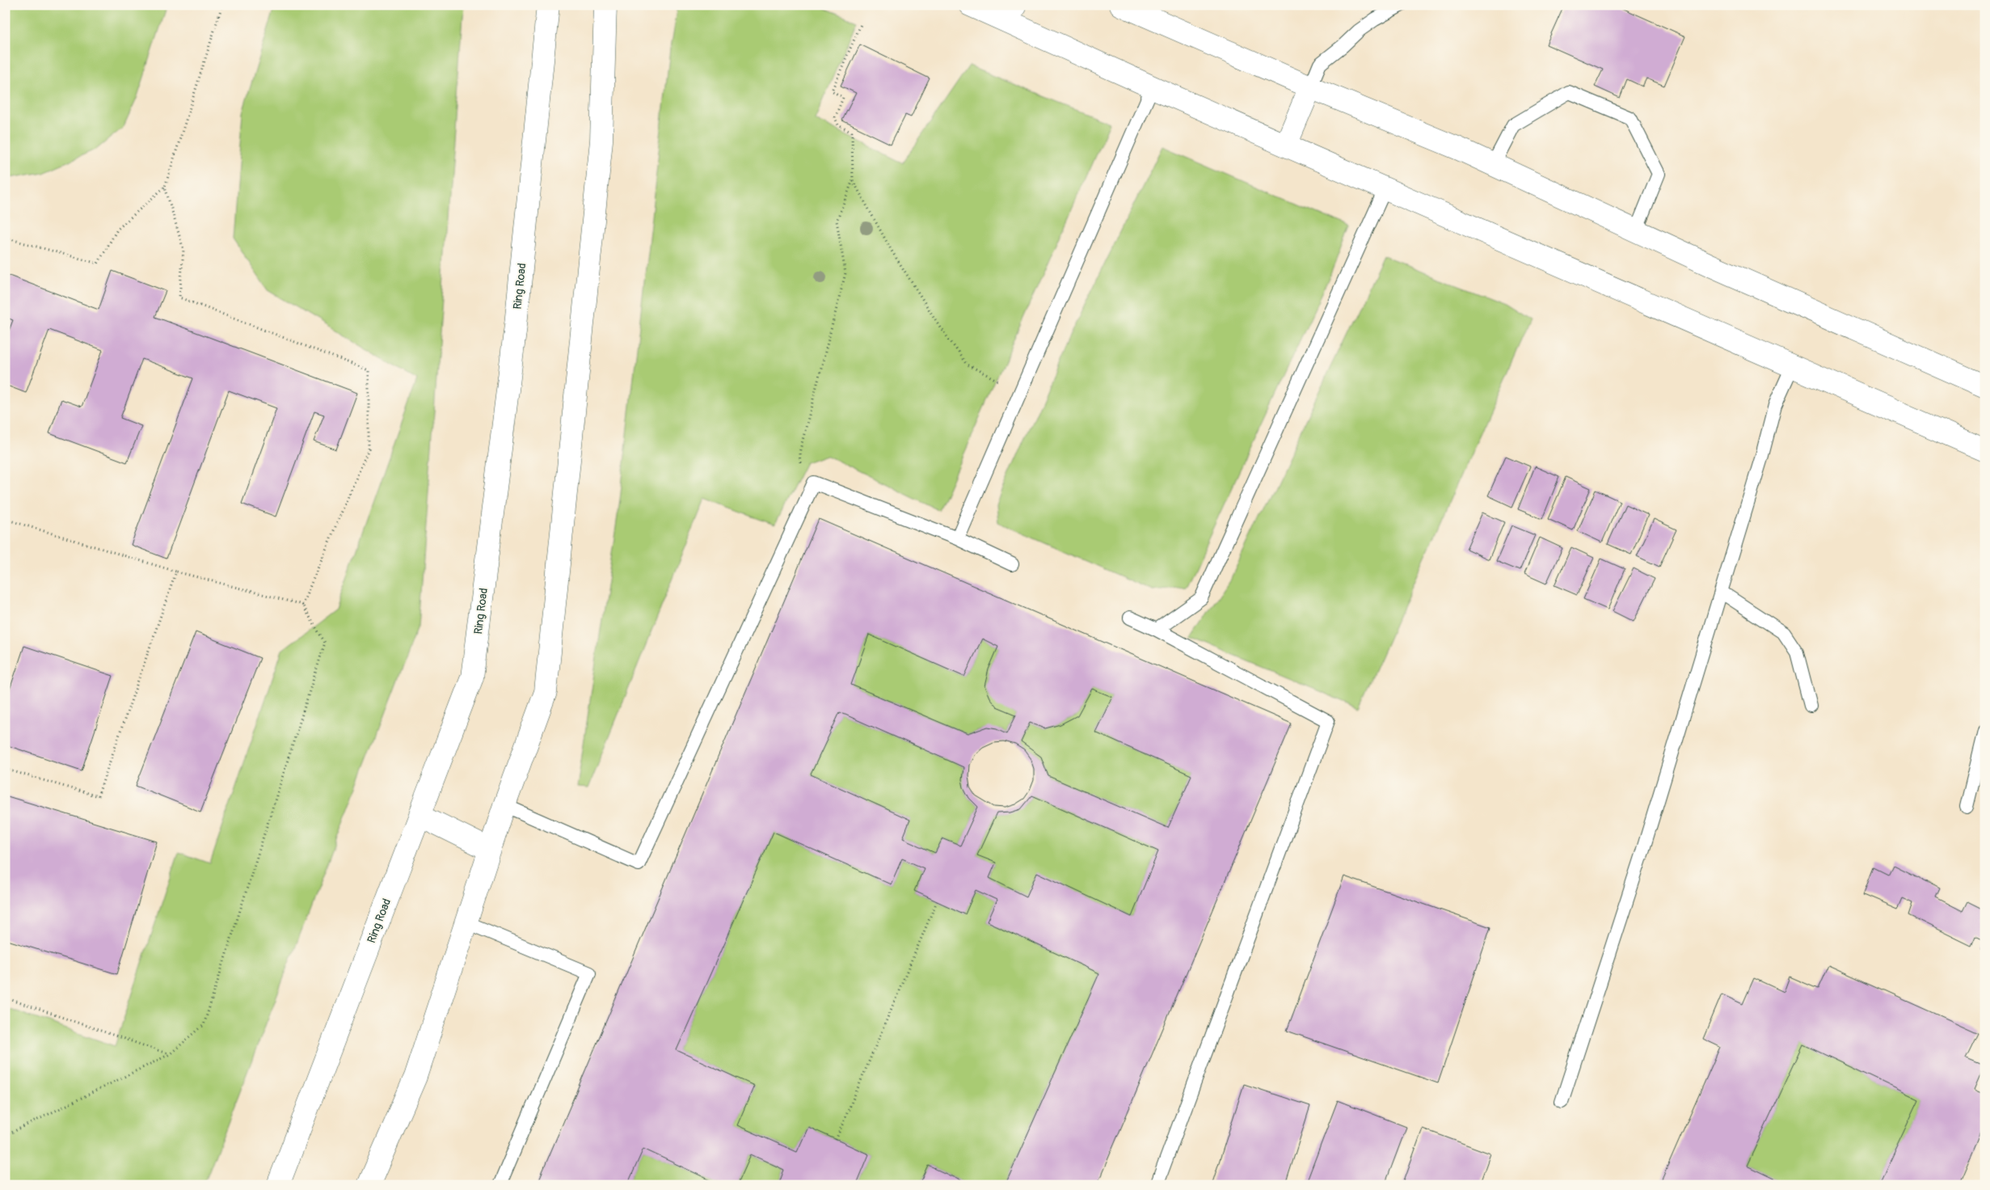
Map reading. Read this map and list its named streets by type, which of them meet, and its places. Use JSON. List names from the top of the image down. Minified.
{"streets":{"main road":["Ring Road"]}}
